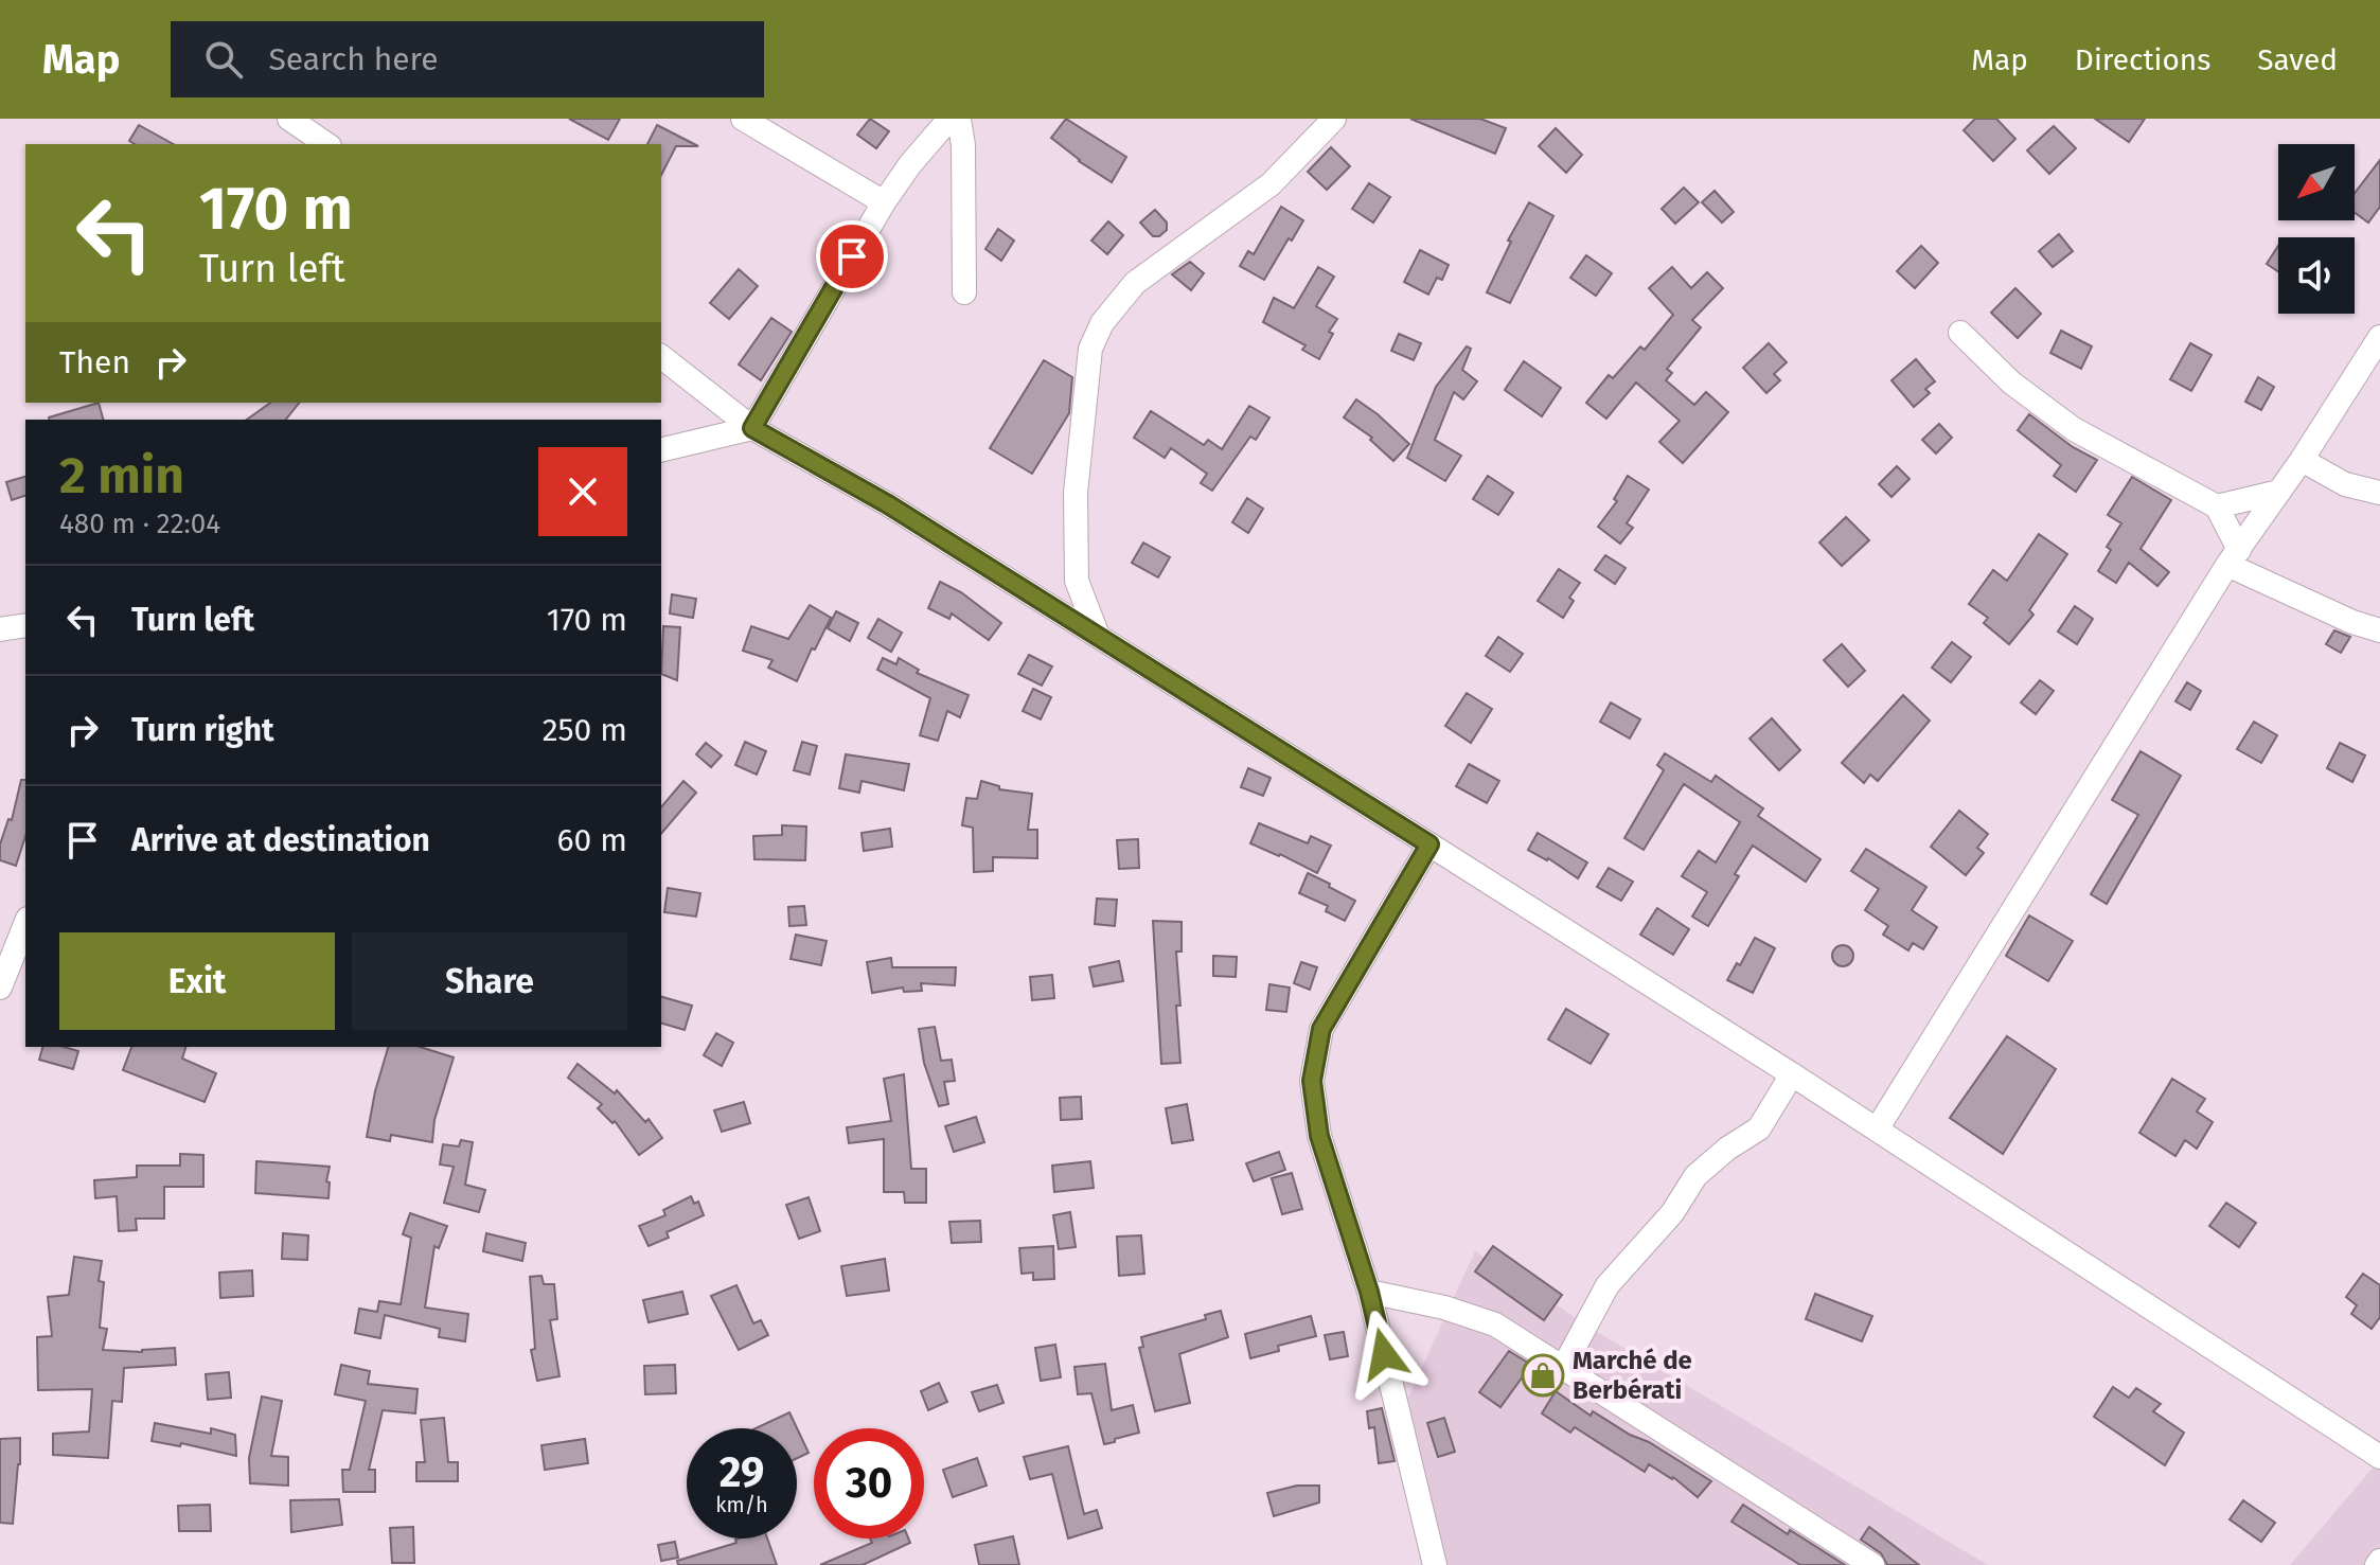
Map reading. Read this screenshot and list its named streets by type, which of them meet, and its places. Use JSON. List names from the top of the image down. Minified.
{"places":{"shop":["Marché de Berbérati"]},"north":"bottom left","page":{"header":"Map","search":"Search here","nav":["Map","Directions","Saved"],"turn":["170 m","Turn left"],"then":"Then","heading":["2 min","480 m · 22:04"],"list":[{"name":"Turn left","value":"170 m"},{"name":"Turn right","value":"250 m"},{"name":"Arrive at destination","value":"60 m"}],"buttons":["Exit","Share"],"speed":"29 km/h","limit":"30"}}
